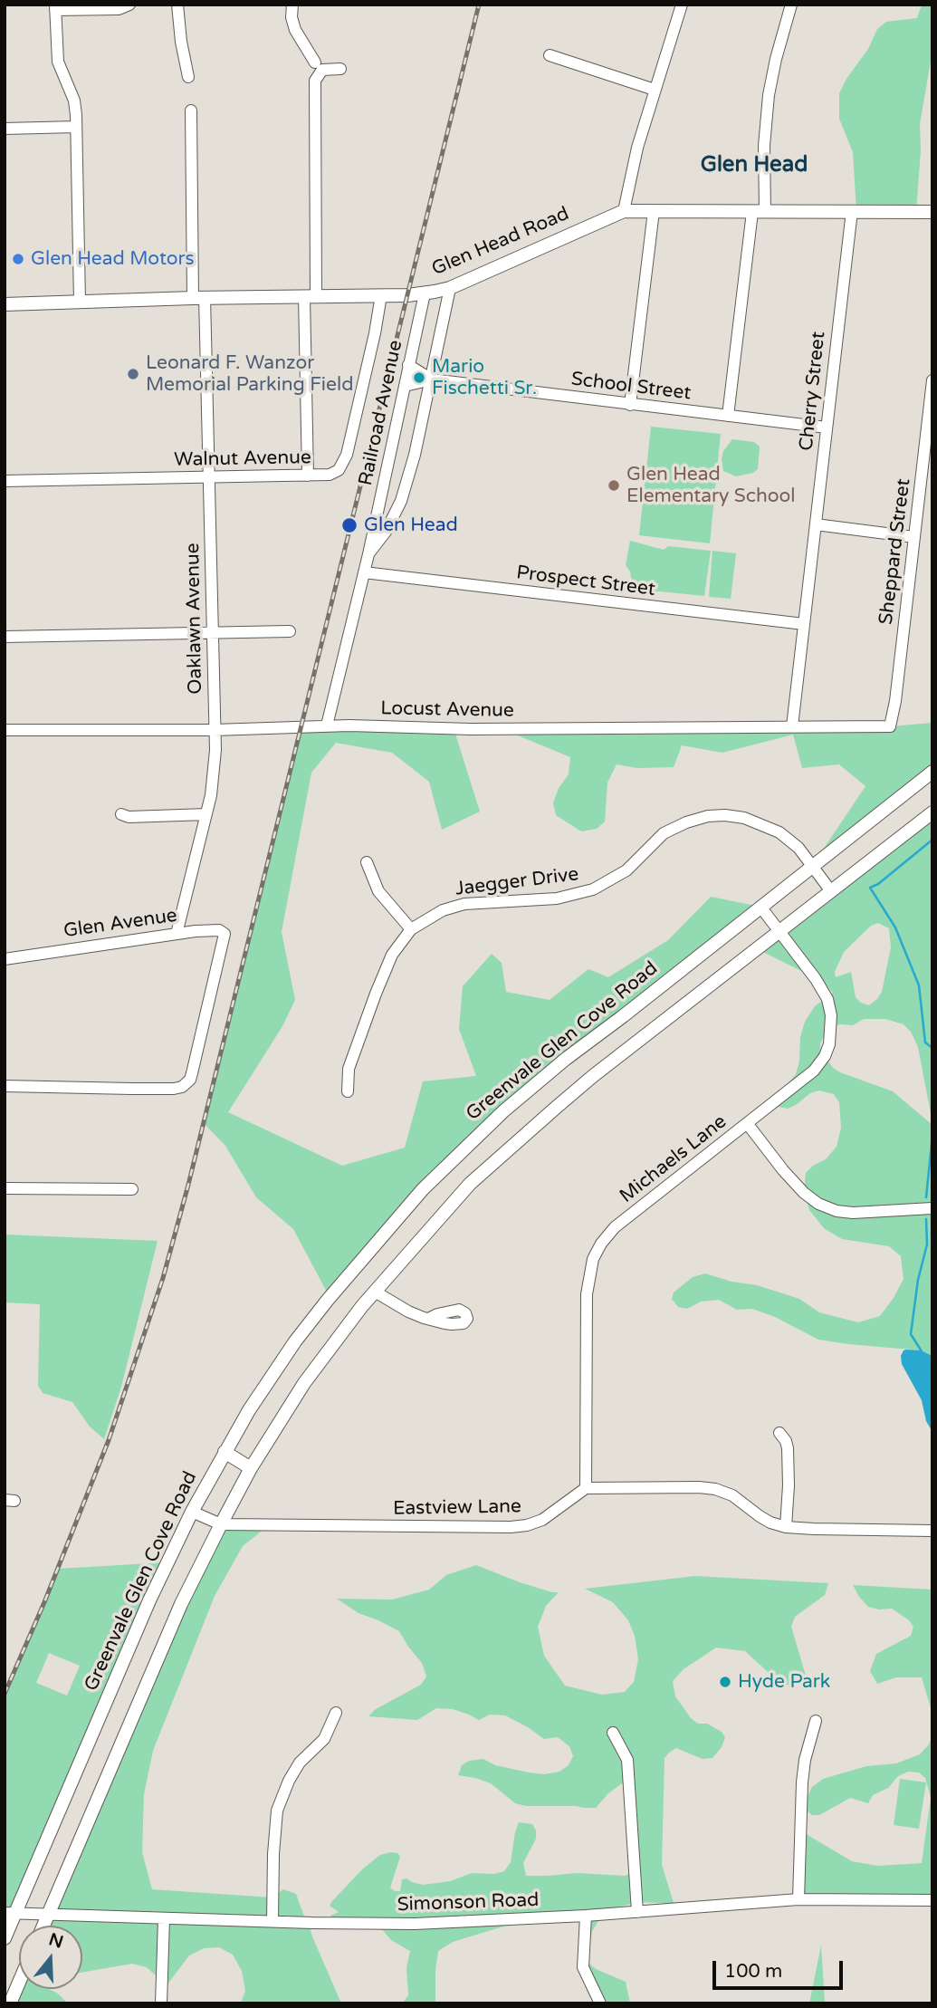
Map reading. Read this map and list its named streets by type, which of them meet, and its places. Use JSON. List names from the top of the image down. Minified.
{"streets":{"main road":["Glen Head Road","Greenvale Glen Cove Road"],"street":["School Street","Cherry Street","Railroad Avenue","Walnut Avenue","Sheppard Street","Prospect Street","Oaklawn Avenue","Locust Avenue","Jaegger Drive","Glen Avenue","Michaels Lane","Eastview Lane","Simonson Road"]},"crossings":[["Glen Head Road","Cherry Street"],["Glen Head Road","Railroad Avenue"],["Glen Head Road","Walnut Avenue"],["Glen Head Road","Oaklawn Avenue"],["School Street","Cherry Street"],["School Street","Railroad Avenue"],["Cherry Street","Prospect Street"],["Cherry Street","Locust Avenue"],["Railroad Avenue","Prospect Street"],["Railroad Avenue","Locust Avenue"],["Walnut Avenue","Oaklawn Avenue"],["Sheppard Street","Locust Avenue"],["Oaklawn Avenue","Locust Avenue"],["Oaklawn Avenue","Glen Avenue"],["Jaegger Drive","Greenvale Glen Cove Road"],["Greenvale Glen Cove Road","Michaels Lane"],["Greenvale Glen Cove Road","Eastview Lane"],["Greenvale Glen Cove Road","Simonson Road"],["Michaels Lane","Eastview Lane"]],"districts":["Glen Head"],"places":["Glen Head Motors","Leonard F. Wanzor Memorial Parking Field","Mario Fischetti Sr.","Glen Head Elementary School","Glen Head","Hyde Park"],"scale_bar":"100 m","north":"top"}
